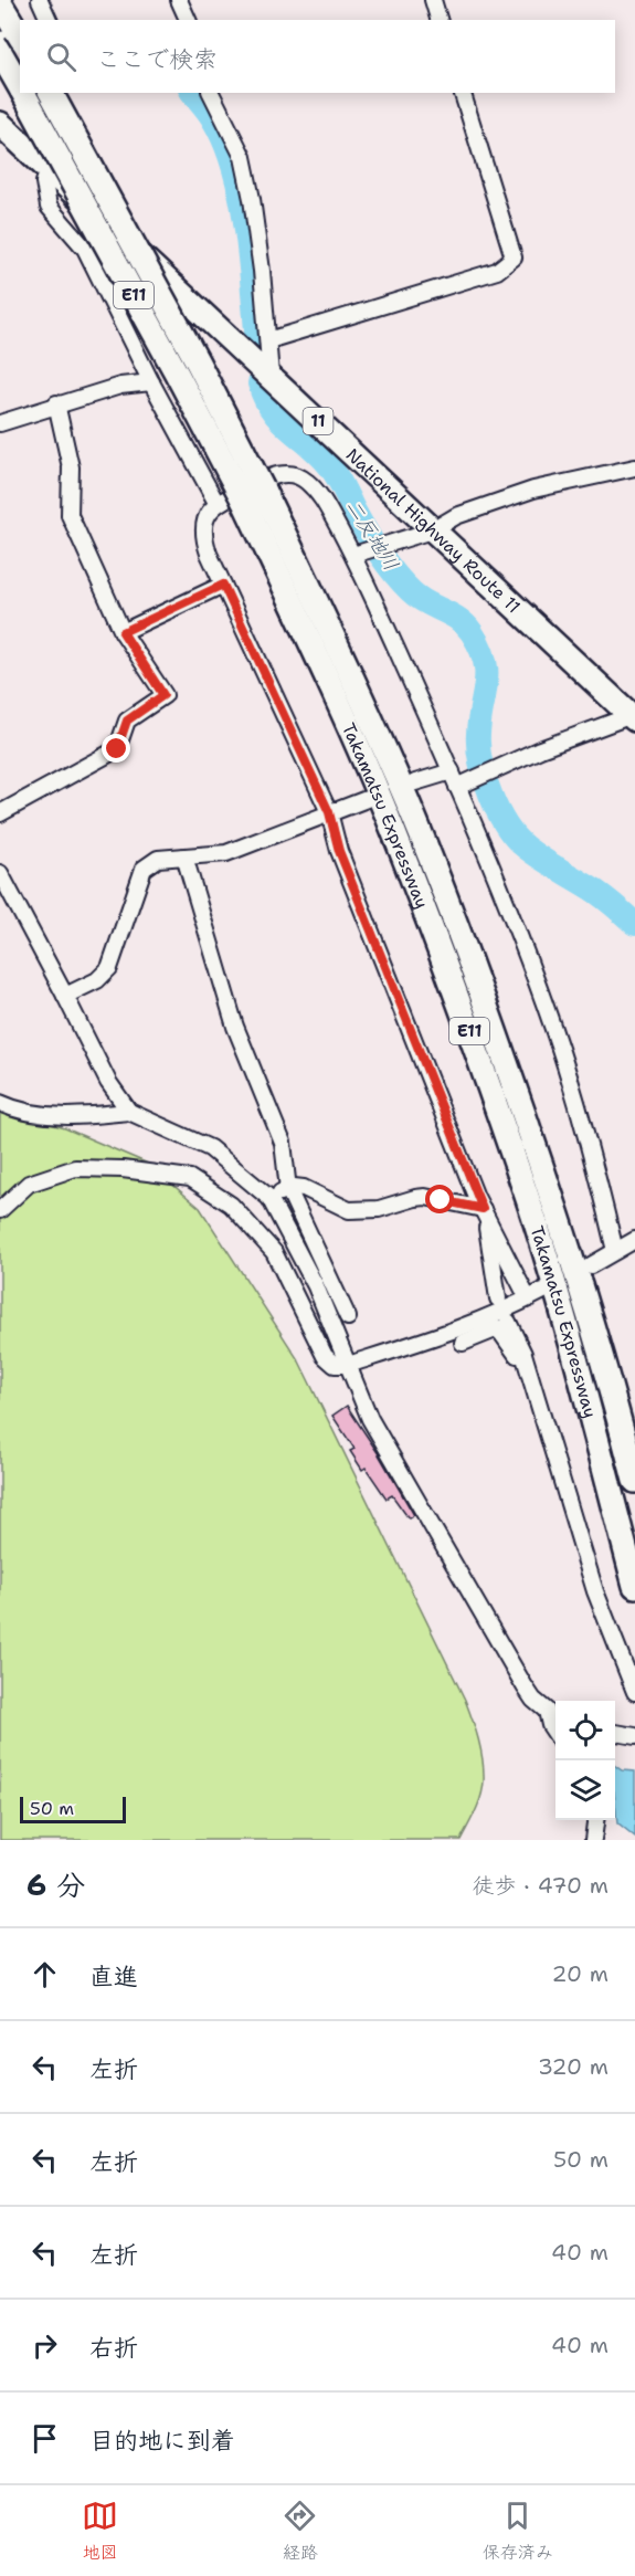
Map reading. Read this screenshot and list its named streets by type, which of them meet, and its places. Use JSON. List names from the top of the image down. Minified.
{"streets":{"highway":["E11","11","National Highway Route 11","Takamatsu Expressway"]},"water":["二反地川"],"scale_bar":"50 m","page":{"search":"ここで検索","scale":"50 m","heading":["6 分","徒歩 · 470 m"],"list":[["直進","20 m"],["左折","320 m"],["左折","50 m"],["左折","40 m"],["右折","40 m"],"目的地に到着"],"nav":["地図","経路","保存済み"]}}
